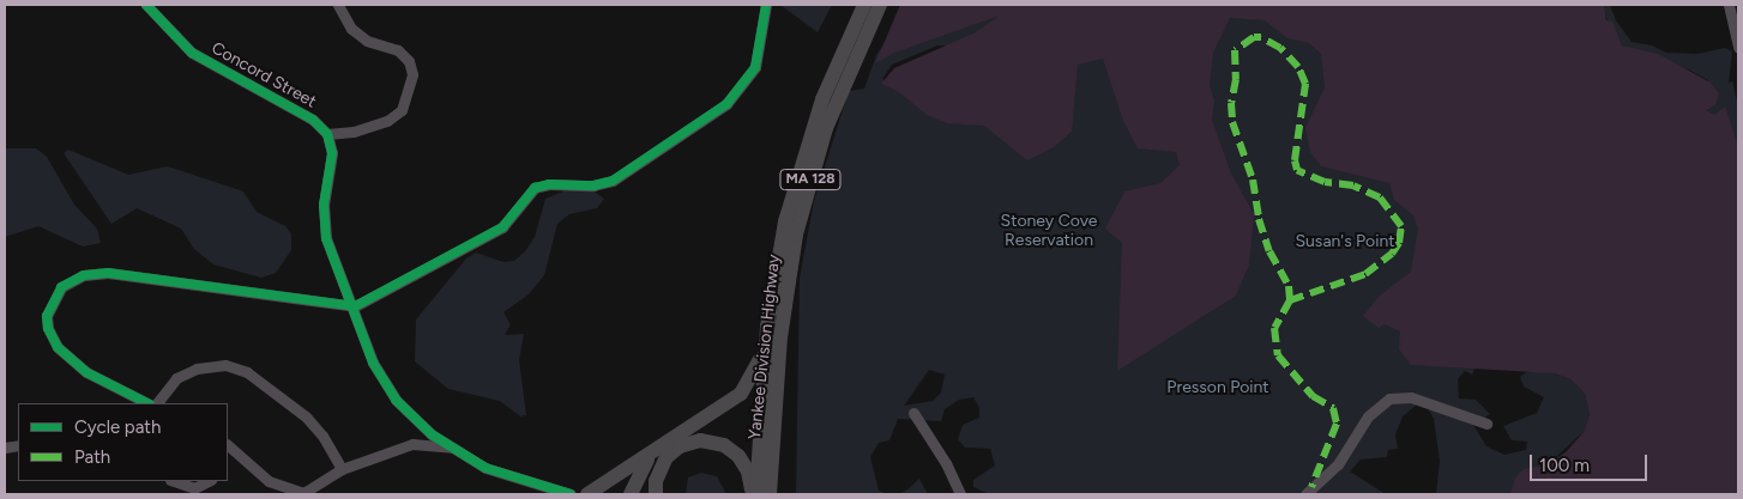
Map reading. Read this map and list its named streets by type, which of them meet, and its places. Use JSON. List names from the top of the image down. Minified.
{"streets":{"highway":["MA 128","Yankee Division Highway"],"street":["Concord Street"]},"parks":["Stoney Cove Reservation","Susan's Point","Presson Point"],"legend":["Cycle path","Path"],"scale_bar":"100 m"}
